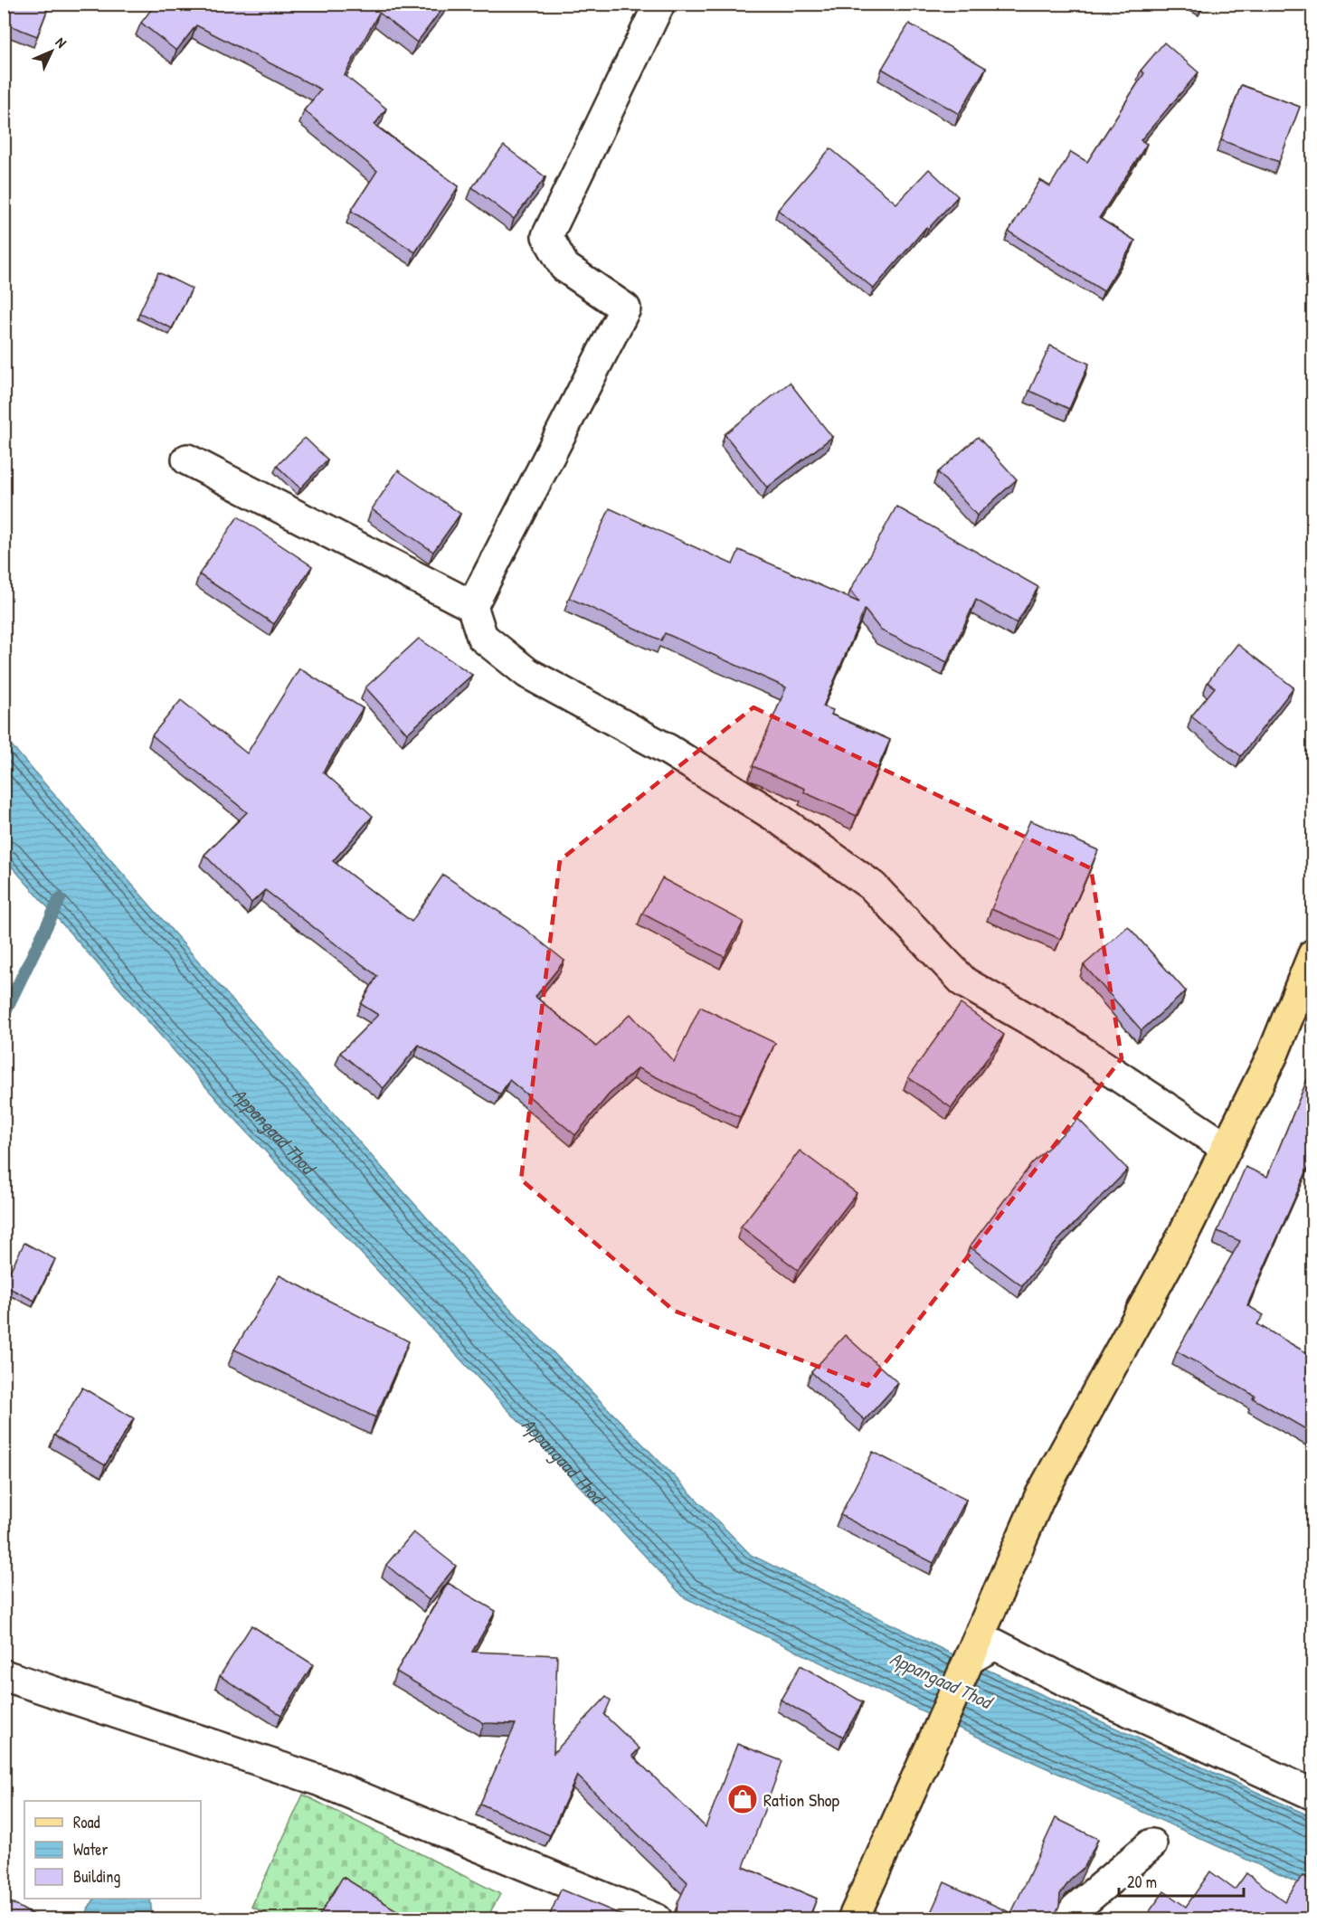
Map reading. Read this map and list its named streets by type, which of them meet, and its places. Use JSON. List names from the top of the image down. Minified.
{"water":["Appangaad Thod"],"places":{"shop":["Ration Shop"]},"legend":["Road","Water","Building"],"scale_bar":"20 m","north":"top right"}
